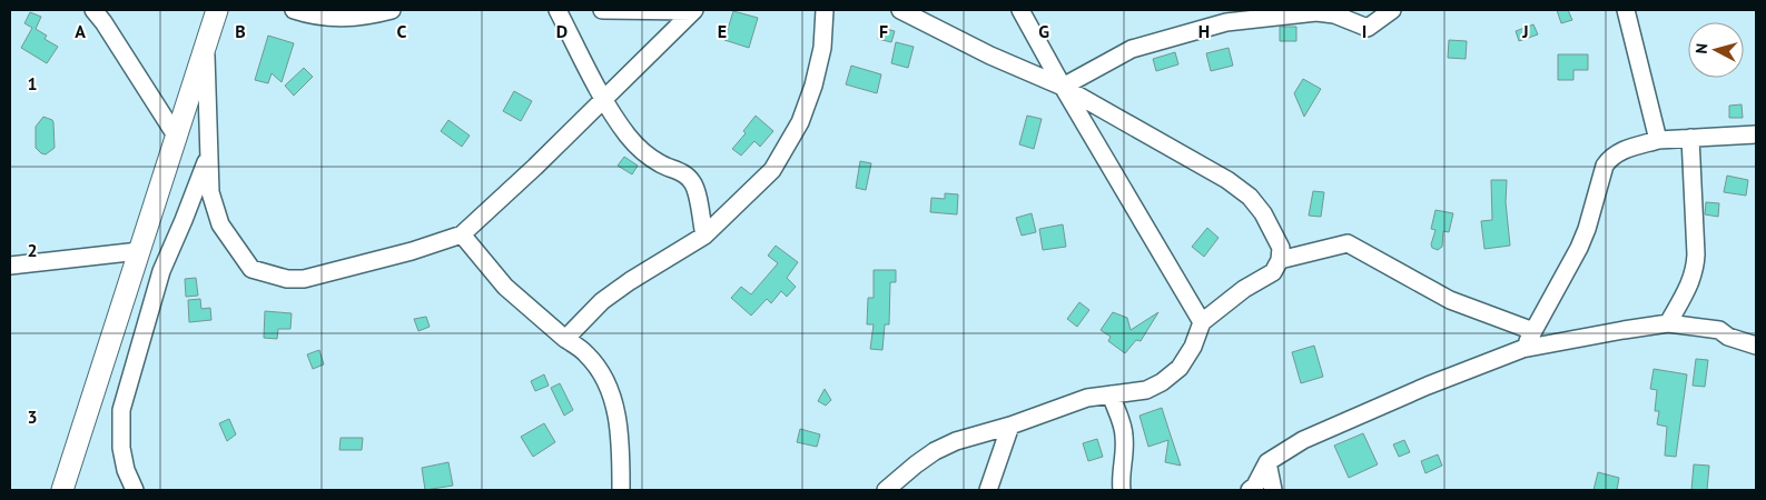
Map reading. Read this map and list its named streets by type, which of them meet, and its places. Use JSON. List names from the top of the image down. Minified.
{"north":"left","grid":{"columns":["A","B","C","D","E","F","G","H","I","J"],"rows":["1","2","3"]}}
